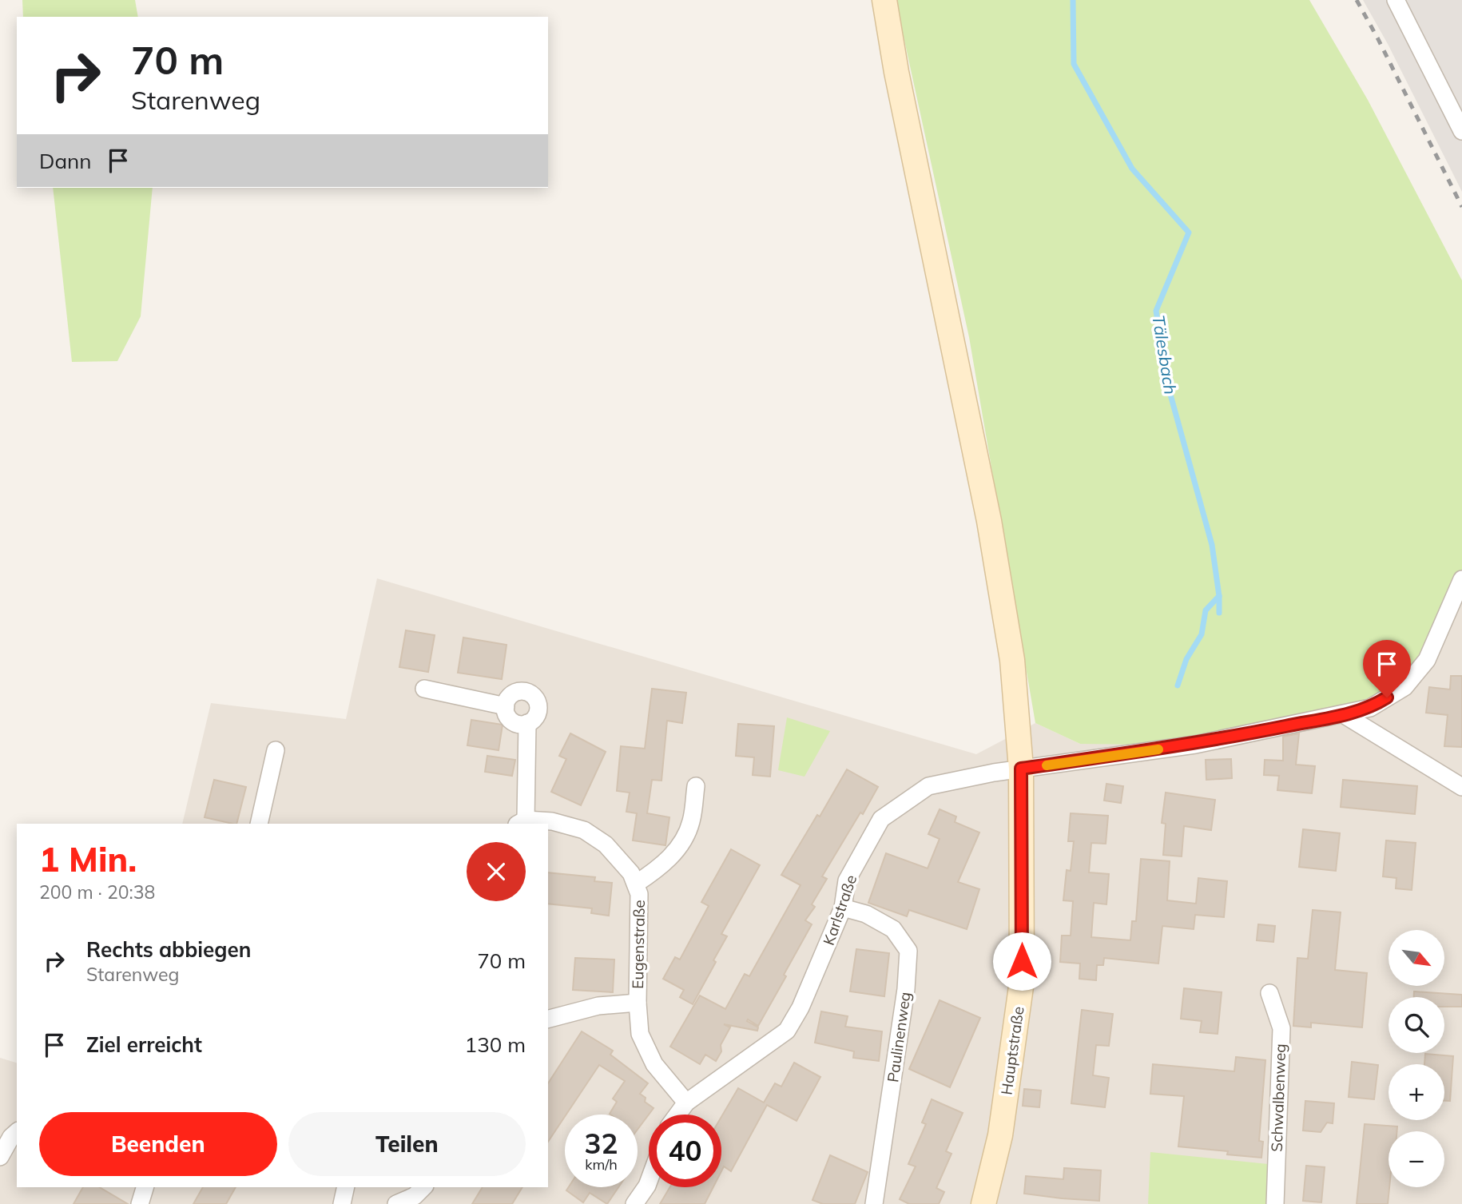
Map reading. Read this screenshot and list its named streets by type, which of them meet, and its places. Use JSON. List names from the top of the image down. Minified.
{"streets":{"street":["Karlstraße","Eugenstraße","Paulinenweg","Hauptstraße","Schwalbenweg"]},"crossings":[["Karlstraße","Eugenstraße"],["Karlstraße","Paulinenweg"],["Karlstraße","Hauptstraße"]],"water":["Tälesbach"],"north":"bottom right","page":{"turn":["70 m","Starenweg"],"then":"Dann","heading":["1 Min.","200 m · 20:38"],"list":[{"name":"Rechts abbiegen","note":"Starenweg","value":"70 m"},{"name":"Ziel erreicht","value":"130 m"}],"map_buttons":["+","−"],"buttons":["Beenden","Teilen"],"speed":"32 km/h","limit":"40"}}
